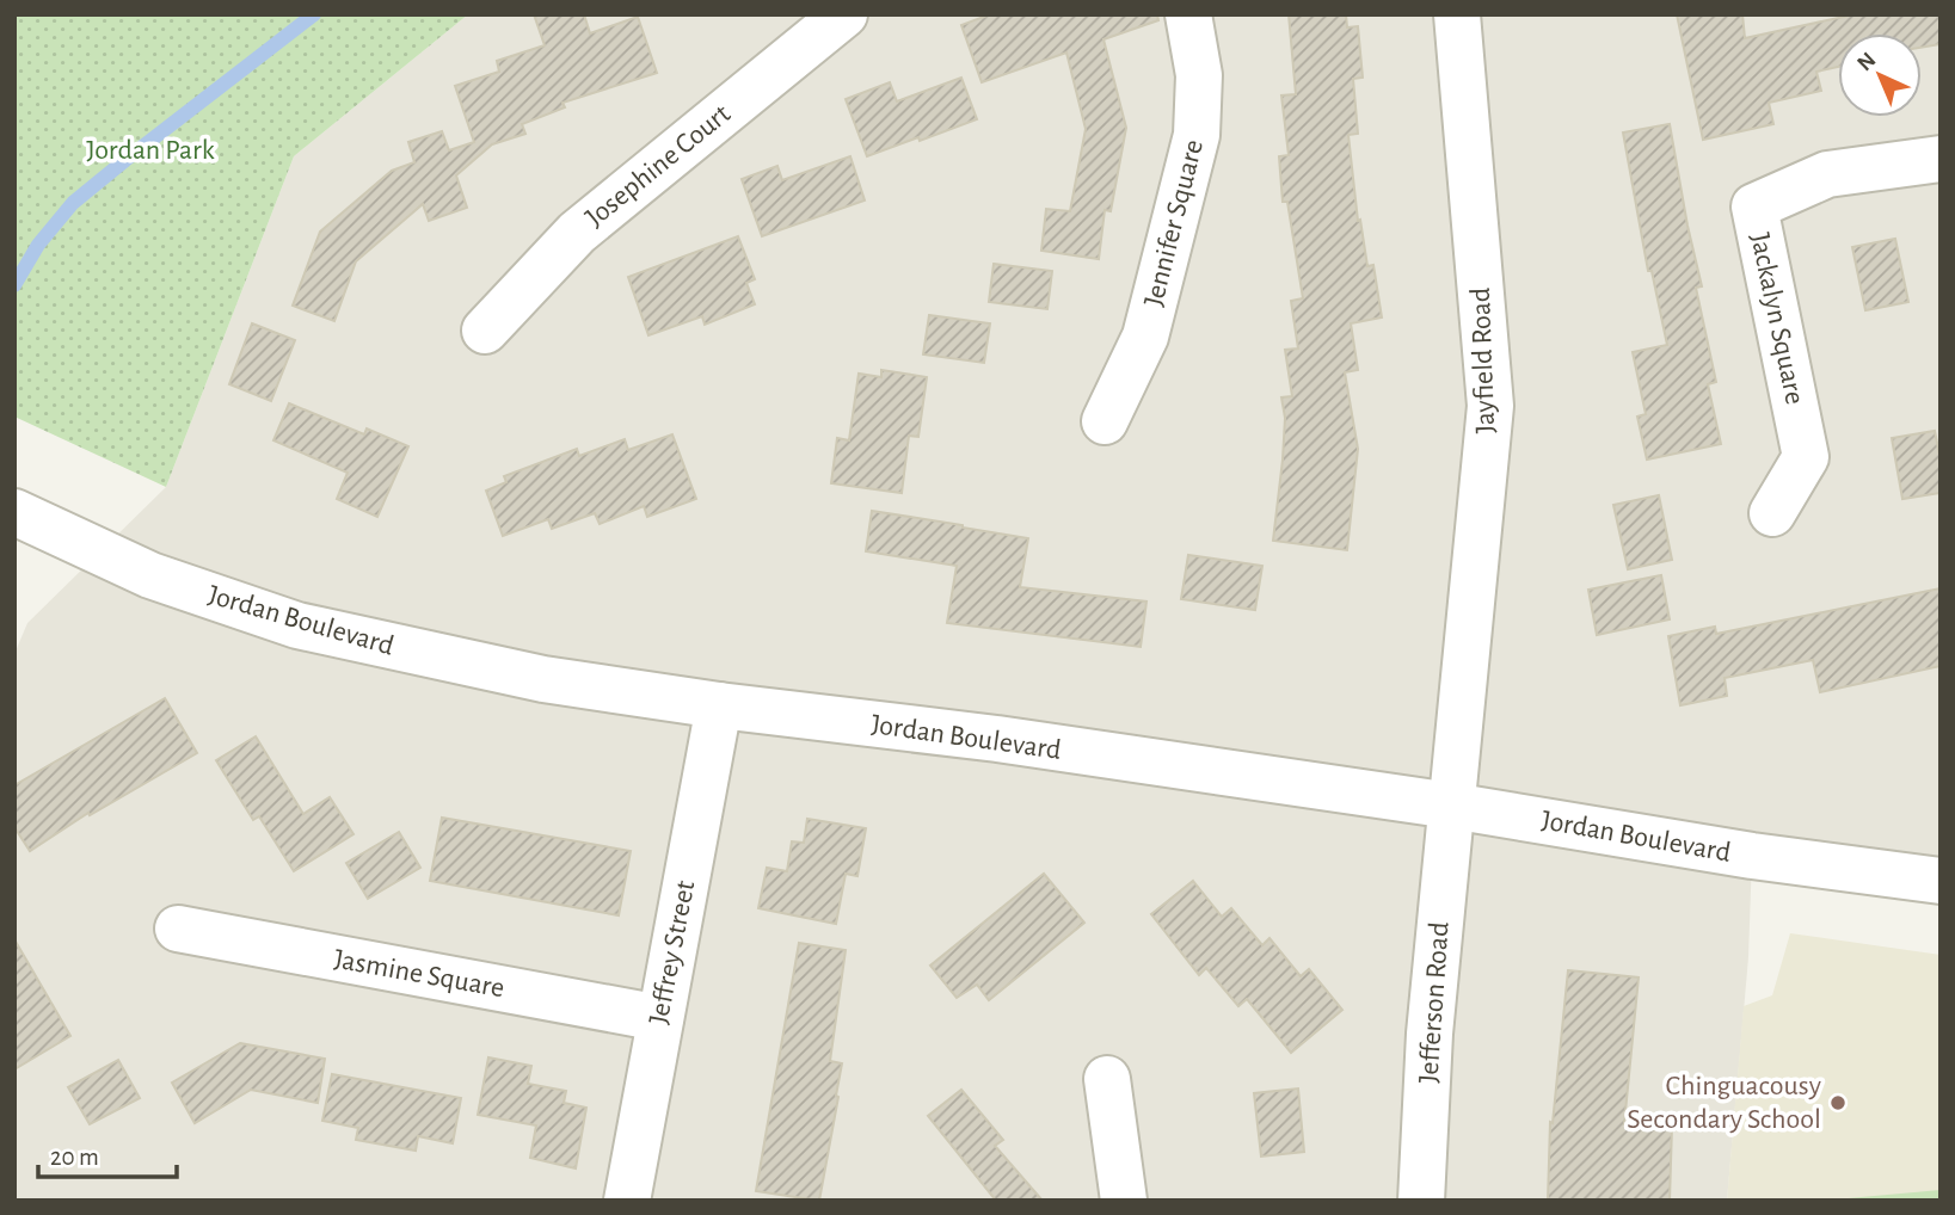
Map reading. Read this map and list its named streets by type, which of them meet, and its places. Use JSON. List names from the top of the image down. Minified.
{"streets":{"street":["Josephine Court","Jennifer Square","Jackalyn Square","Jayfield Road","Jordan Boulevard","Jeffrey Street","Jasmine Square","Jefferson Road"]},"crossings":[["Jayfield Road","Jordan Boulevard"],["Jayfield Road","Jefferson Road"],["Jordan Boulevard","Jeffrey Street"],["Jordan Boulevard","Jefferson Road"],["Jeffrey Street","Jasmine Square"]],"parks":["Jordan Park"],"places":["Chinguacousy Secondary School"],"scale_bar":"20 m","north":"top left"}
